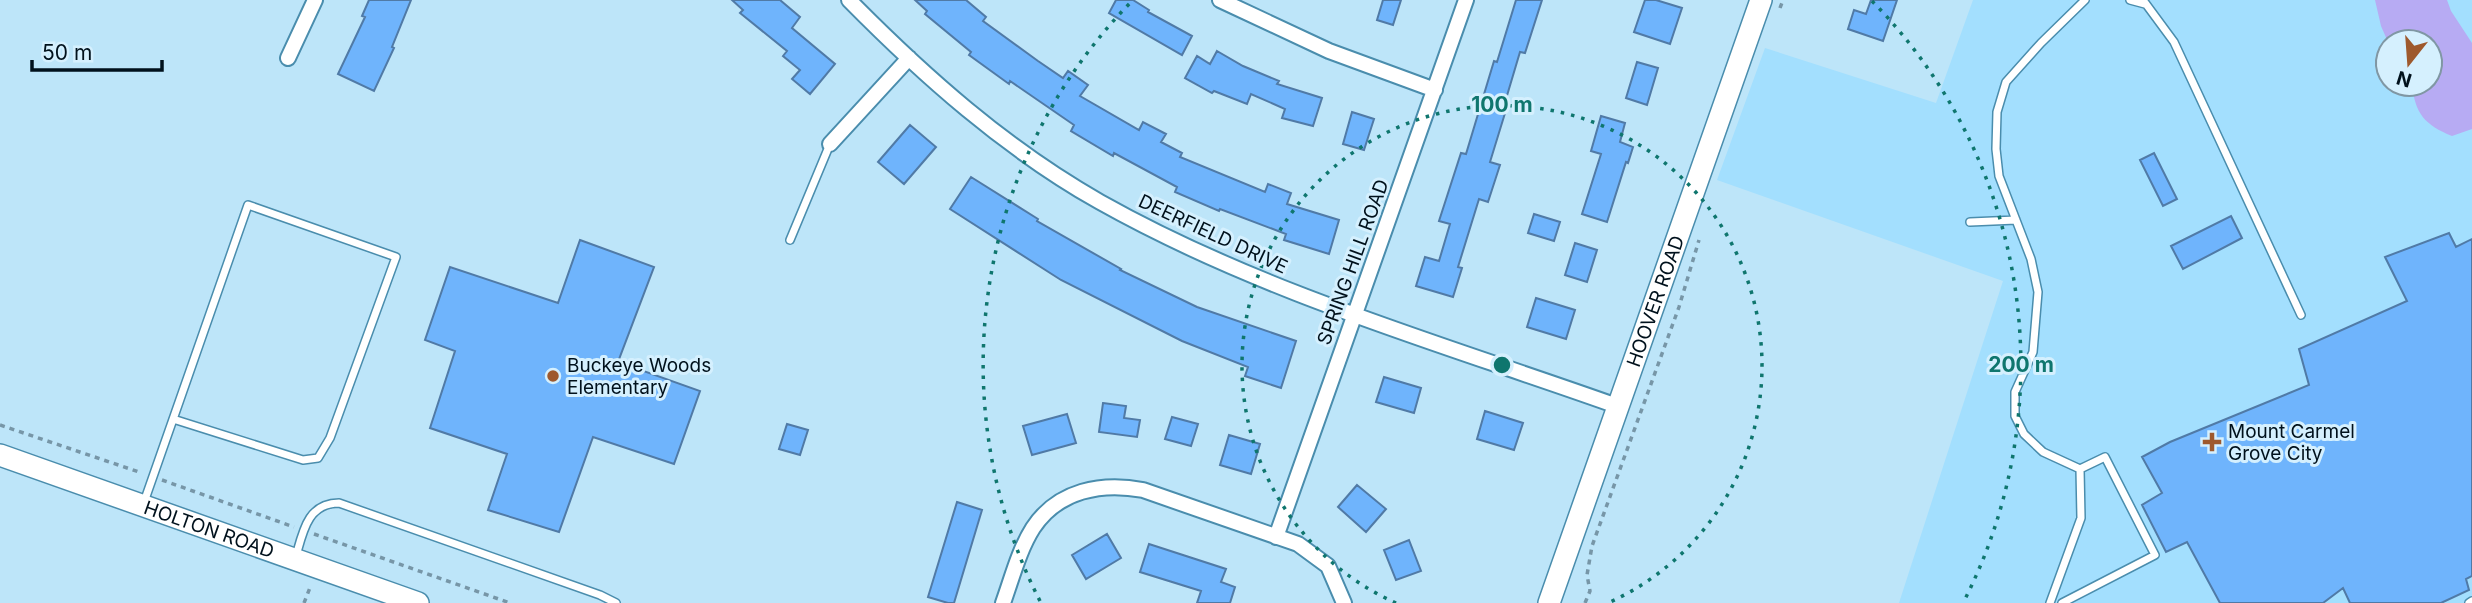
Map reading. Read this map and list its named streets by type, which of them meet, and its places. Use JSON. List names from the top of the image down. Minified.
{"streets":{"main road":["HOOVER ROAD","HOLTON ROAD"],"street":["DEERFIELD DRIVE","SPRING HILL ROAD"]},"crossings":[["DEERFIELD DRIVE","SPRING HILL ROAD"],["DEERFIELD DRIVE","HOOVER ROAD"]],"places":{"other":["Buckeye Woods Elementary"],"health":["Mount Carmel Grove City"]},"scale_bar":"50 m","north":"bottom","rings":["100 m","200 m"]}
